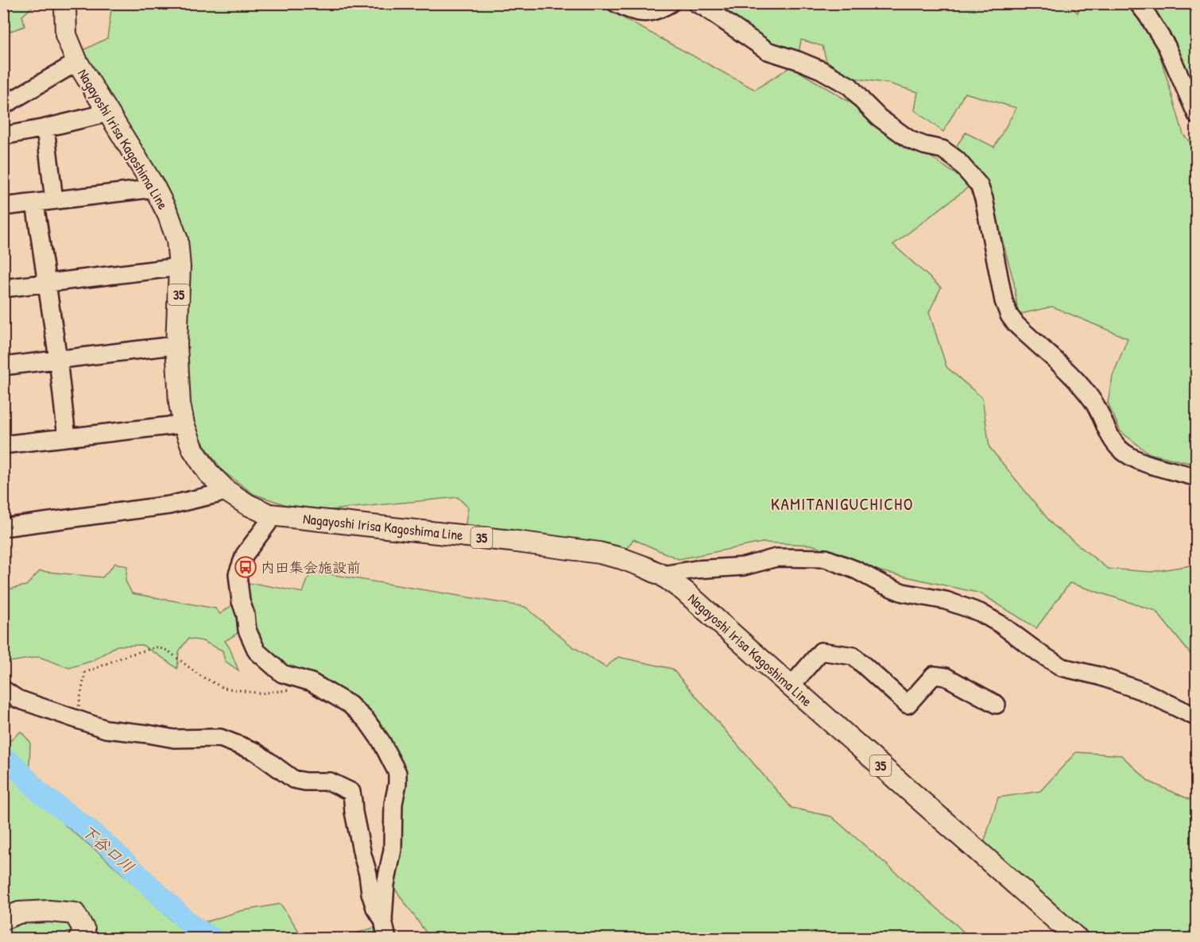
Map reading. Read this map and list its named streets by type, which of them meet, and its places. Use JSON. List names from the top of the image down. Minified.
{"streets":{"main road":["Nagayoshi Irisa Kagoshima Line","35"]},"districts":["KAMITANIGUCHICHO"],"water":["下谷口川"],"places":{"bus stop":["内田集会施設前"]}}
